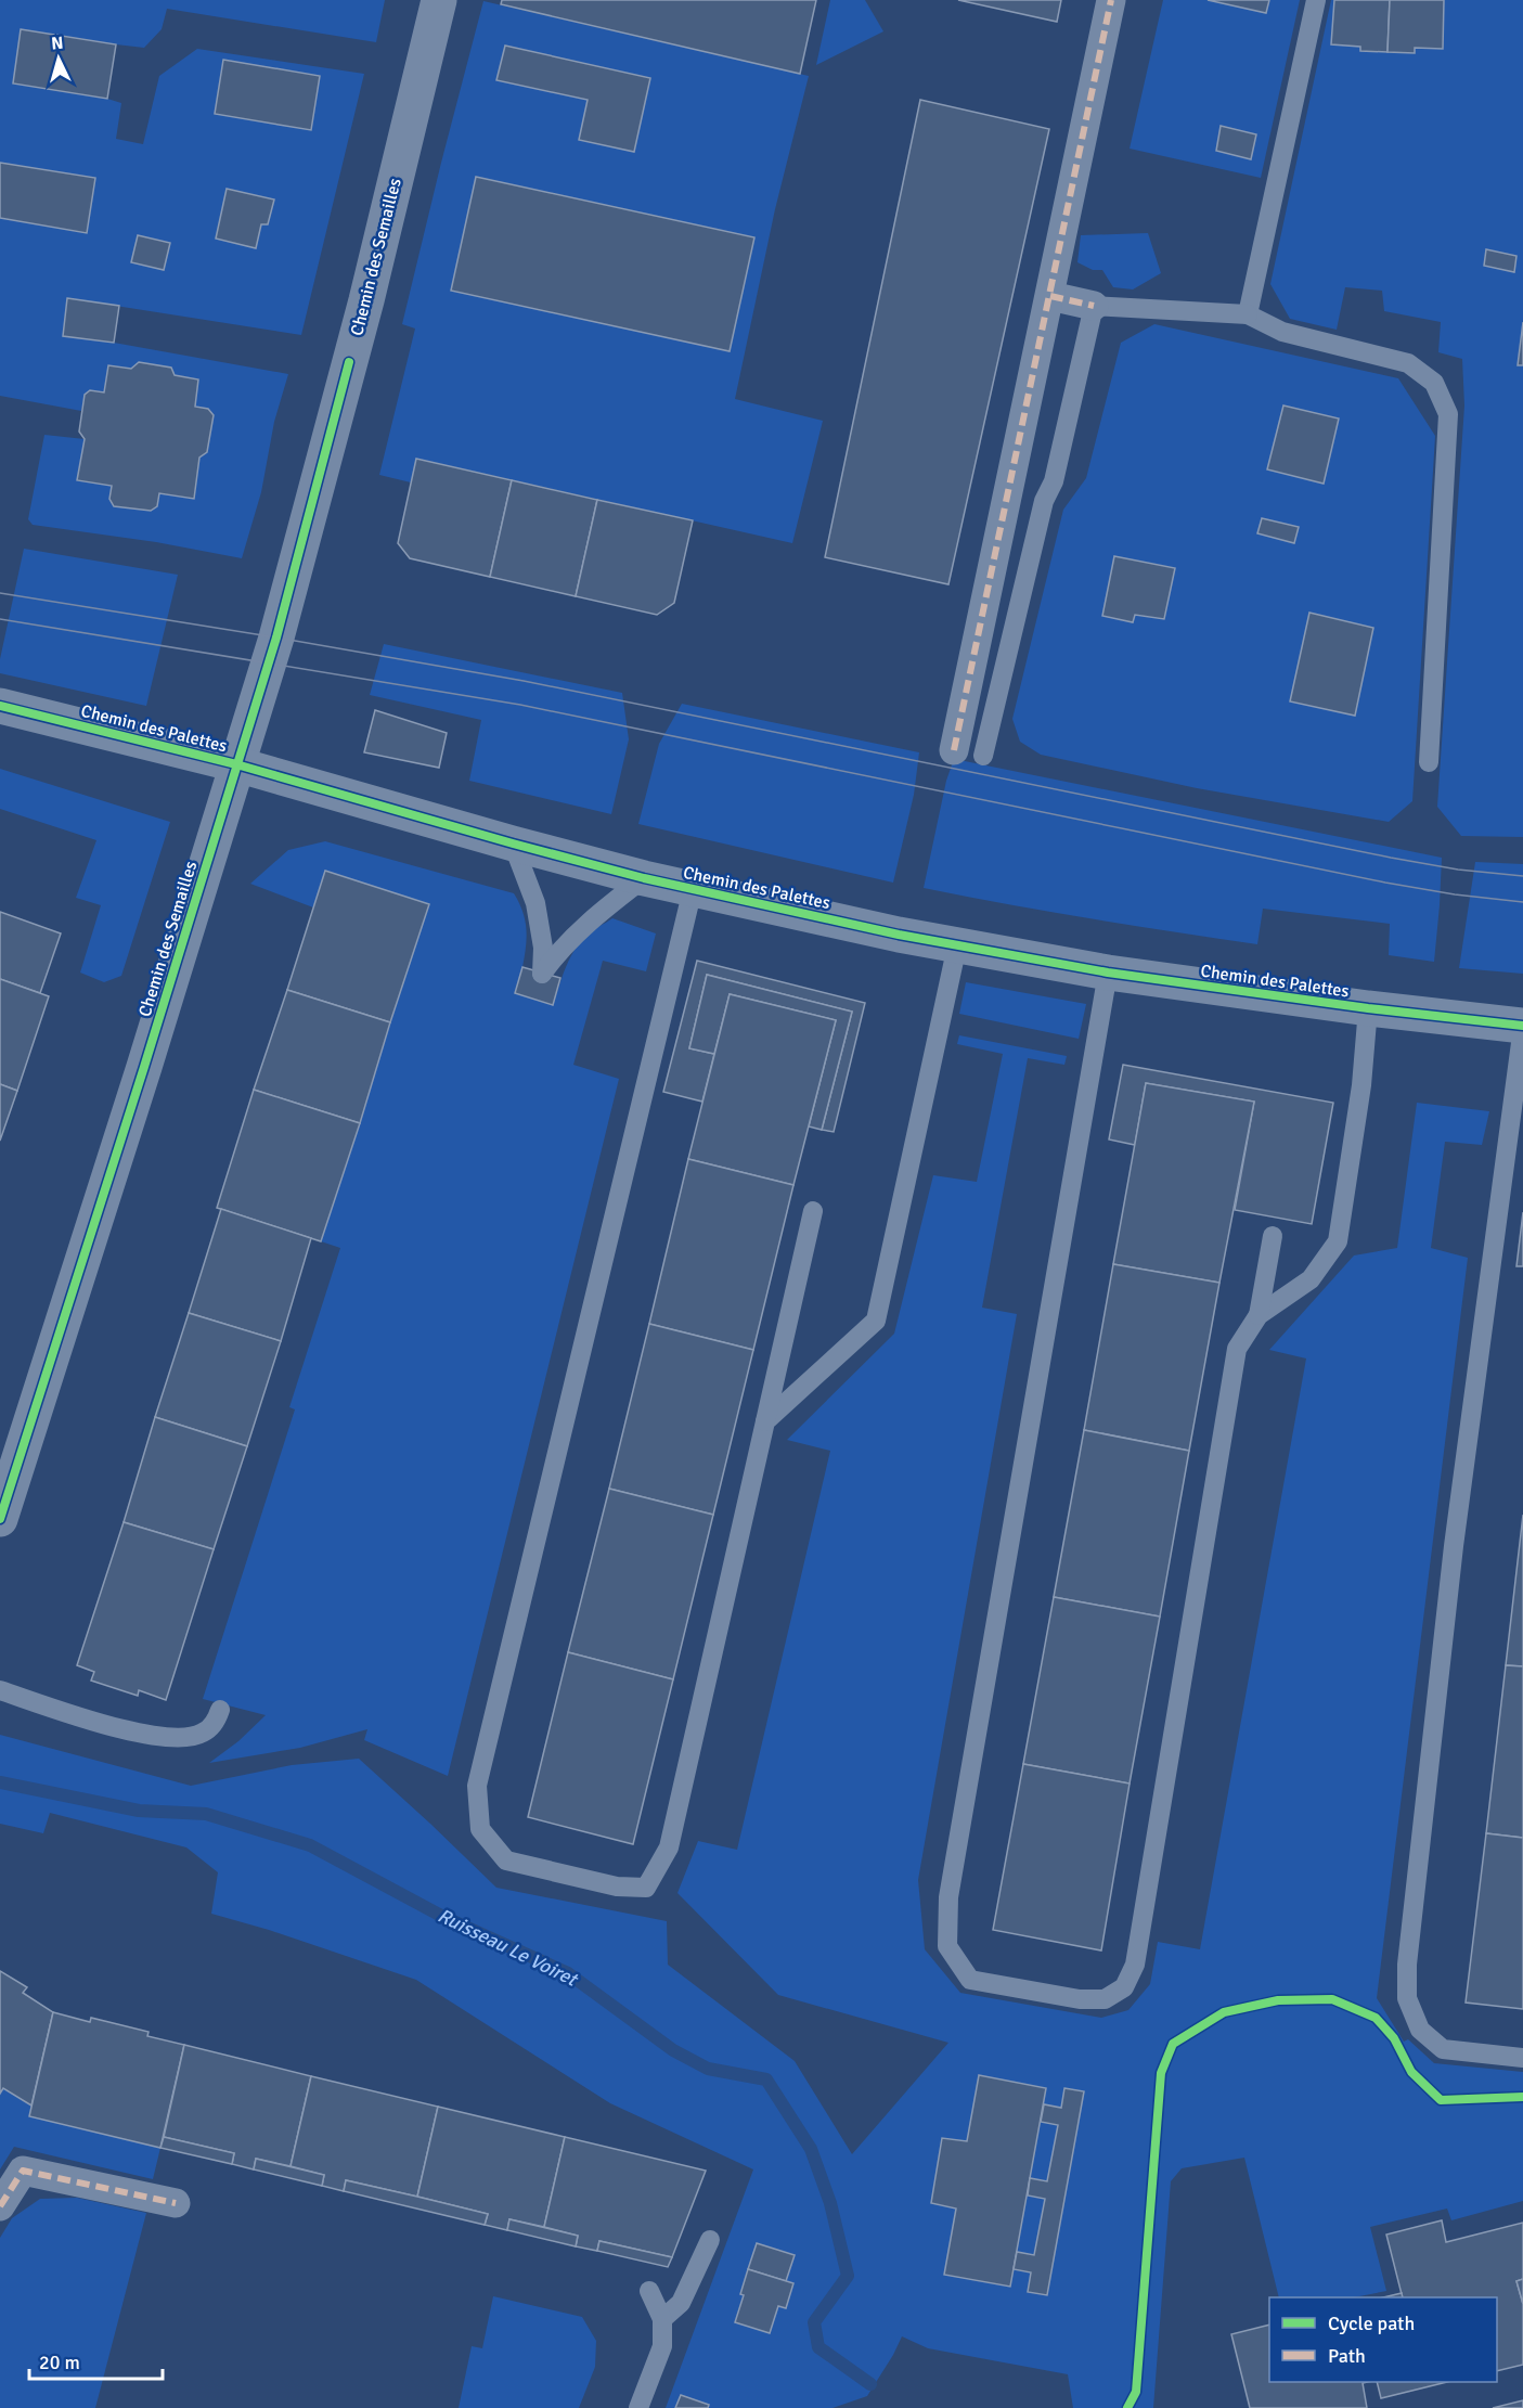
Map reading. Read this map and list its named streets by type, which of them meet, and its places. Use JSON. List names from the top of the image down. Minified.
{"streets":{"street":["Chemin des Semailles","Chemin des Palettes"]},"crossings":[["Chemin des Semailles","Chemin des Palettes"]],"water":["Ruisseau Le Voiret"],"legend":["Cycle path","Path"],"scale_bar":"20 m","north":"top"}
